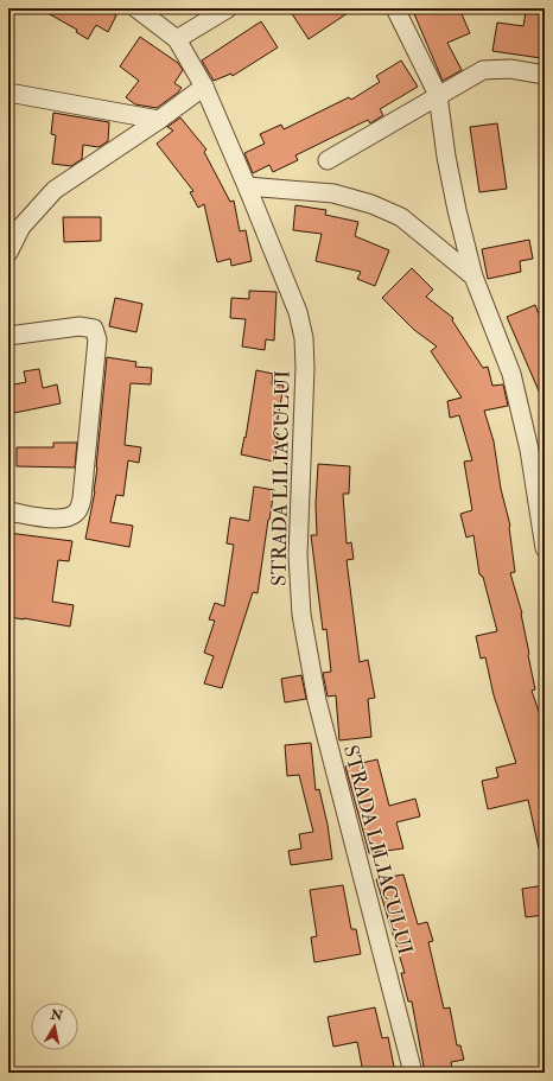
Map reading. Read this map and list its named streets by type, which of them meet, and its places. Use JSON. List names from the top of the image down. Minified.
{"streets":{"street":["STRADA LILIACULUI"]},"north":"top"}
